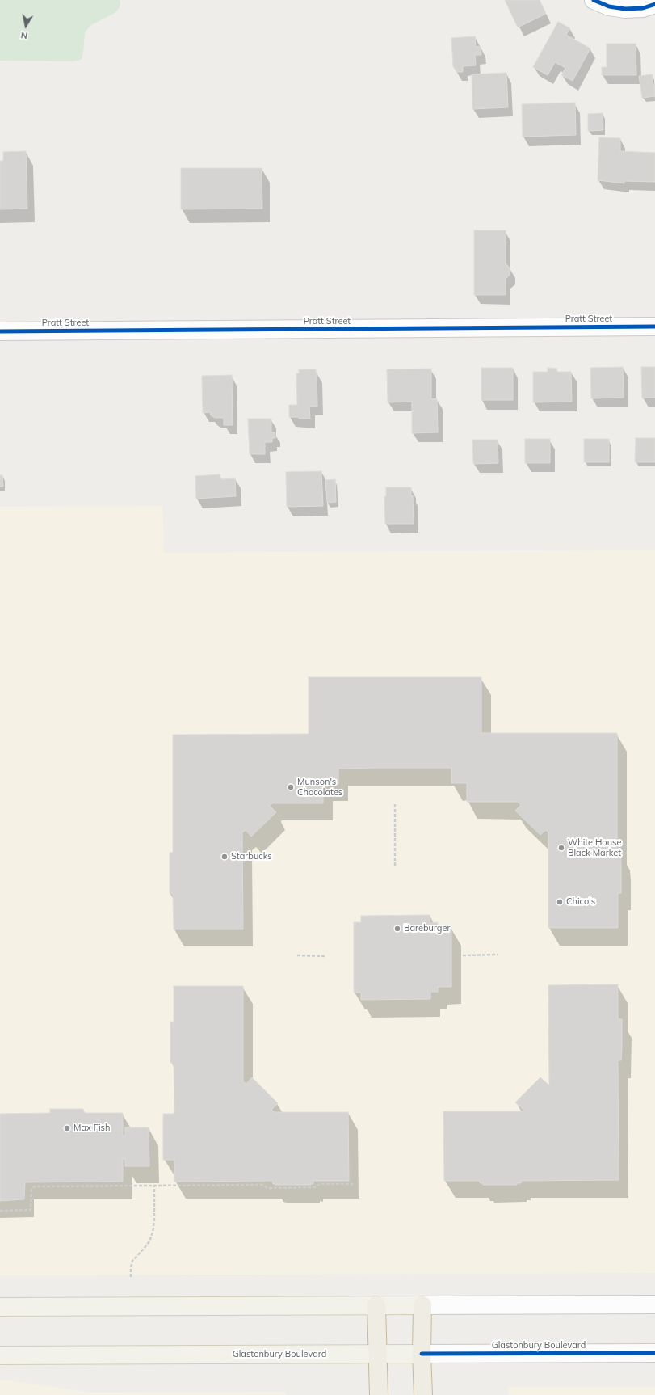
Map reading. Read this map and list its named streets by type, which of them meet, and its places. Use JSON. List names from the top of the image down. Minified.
{"streets":{"main road":["Glastonbury Boulevard"],"street":["Pratt Street"]},"places":["Munson's Chocolates","White House Black Market","Starbucks","Chico's","Bareburger","Max Fish"],"north":"bottom"}
